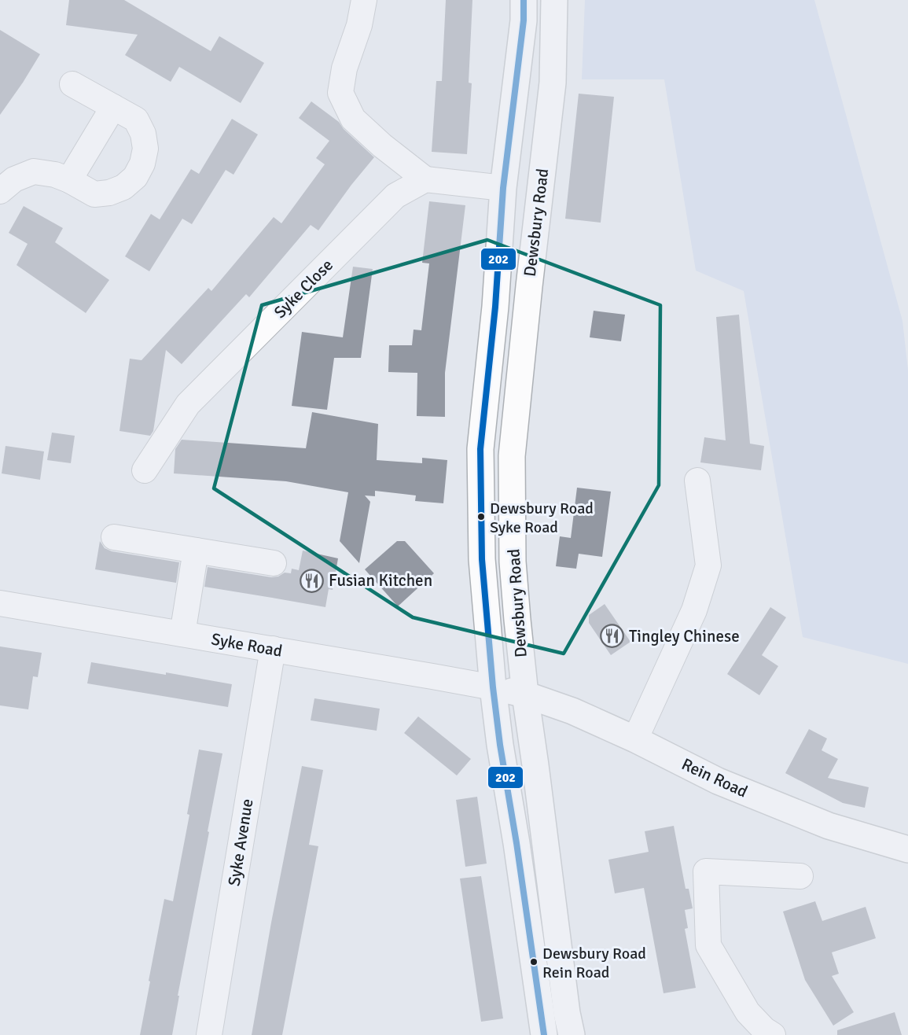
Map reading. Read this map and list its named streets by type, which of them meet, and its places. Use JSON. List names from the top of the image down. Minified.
{"streets":{"main road":["Dewsbury Road","Rein Road"],"street":["Syke Close","Syke Road","Syke Avenue"]},"crossings":[["Dewsbury Road","Syke Road"],["Dewsbury Road","Rein Road"],["Syke Road","Rein Road"],["Syke Road","Syke Avenue"]],"places":{"other":["Dewsbury Road Syke Road","Dewsbury Road Rein Road"],"restaurant":["Fusian Kitchen","Tingley Chinese"]},"lines":["transit line 202"]}
